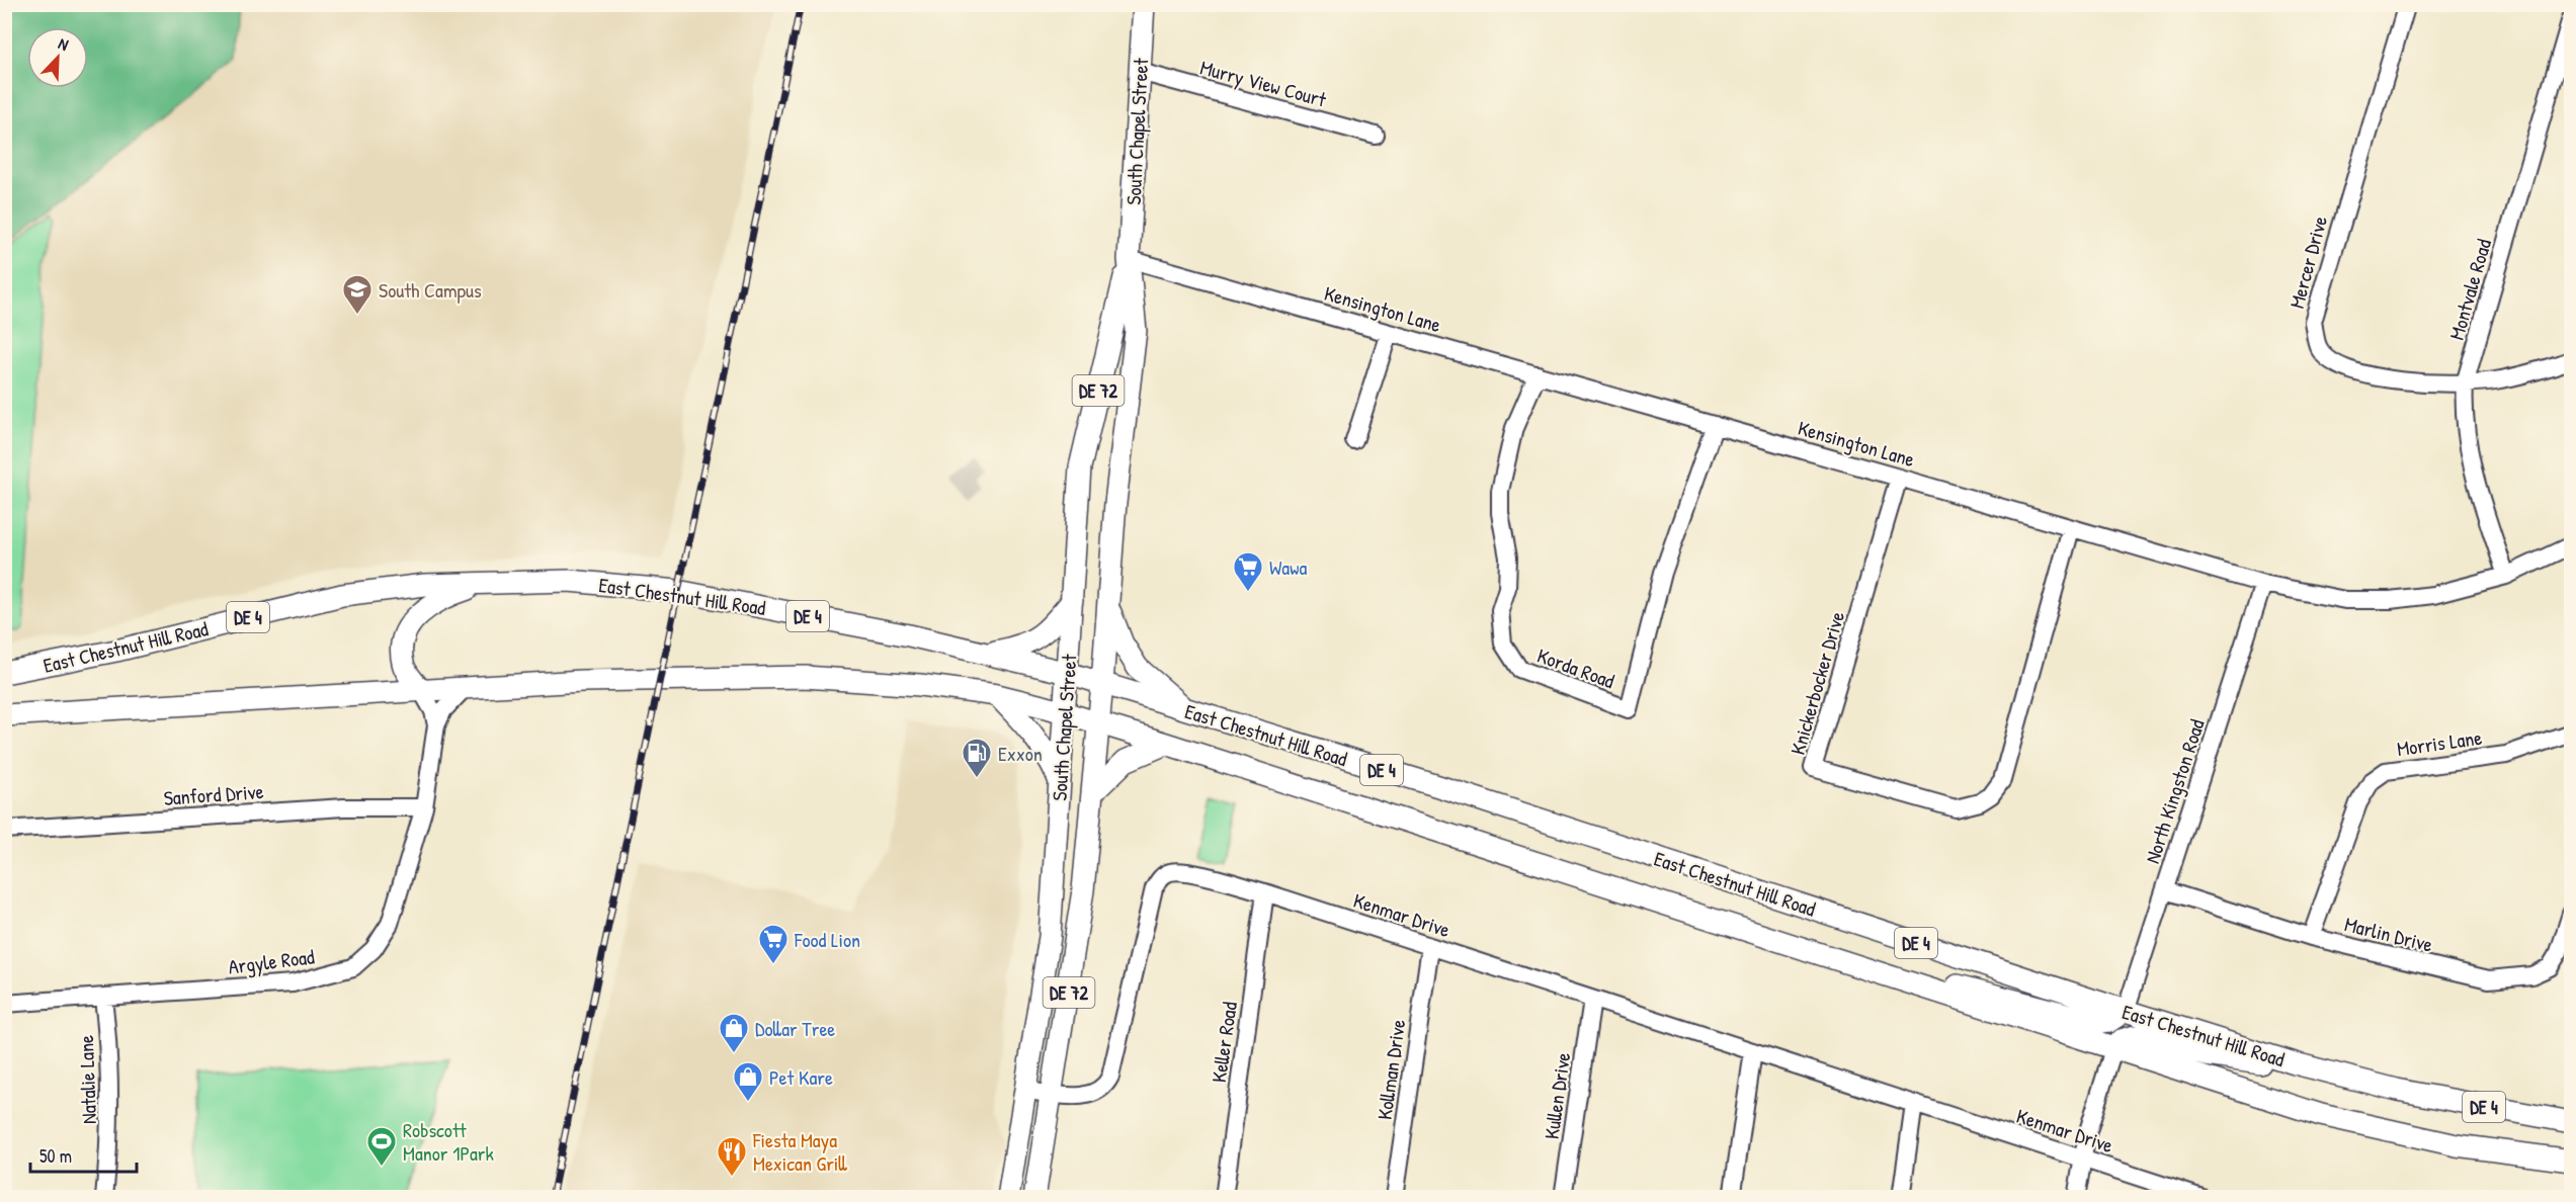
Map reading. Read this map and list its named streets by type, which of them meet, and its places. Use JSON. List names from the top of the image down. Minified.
{"streets":{"main road":["South Chapel Street","DE 72","East Chestnut Hill Road","DE 4"],"street":["Murry View Court","Mercer Drive","Montvale Road","Kensington Lane","Korda Road","Knickerbocker Drive","Morris Lane","North Kingston Road","Sanford Drive","Kenmar Drive","Marlin Drive","Argyle Road","Keller Road","Kollman Drive","Natalie Lane","Kullen Drive"]},"crossings":[["Murry View Court","South Chapel Street"],["South Chapel Street","Kensington Lane"],["South Chapel Street","East Chestnut Hill Road"],["South Chapel Street","Kenmar Drive"],["Mercer Drive","Montvale Road"],["Montvale Road","Kensington Lane"],["Kensington Lane","Korda Road"],["Kensington Lane","Knickerbocker Drive"],["Kensington Lane","North Kingston Road"],["East Chestnut Hill Road","North Kingston Road"],["East Chestnut Hill Road","Argyle Road"],["Morris Lane","Marlin Drive"],["North Kingston Road","Marlin Drive"],["Sanford Drive","Argyle Road"],["Kenmar Drive","Keller Road"],["Kenmar Drive","Kollman Drive"],["Kenmar Drive","Kullen Drive"],["Argyle Road","Natalie Lane"]],"places":{"school or university":["South Campus"],"supermarket":["Wawa","Food Lion"],"fuel station":["Exxon"],"shop":["Dollar Tree","Pet Kare"],"sports":["Robscott Manor 1Park"],"restaurant":["Fiesta Maya Mexican Grill"]},"scale_bar":"50 m","north":"top right"}
